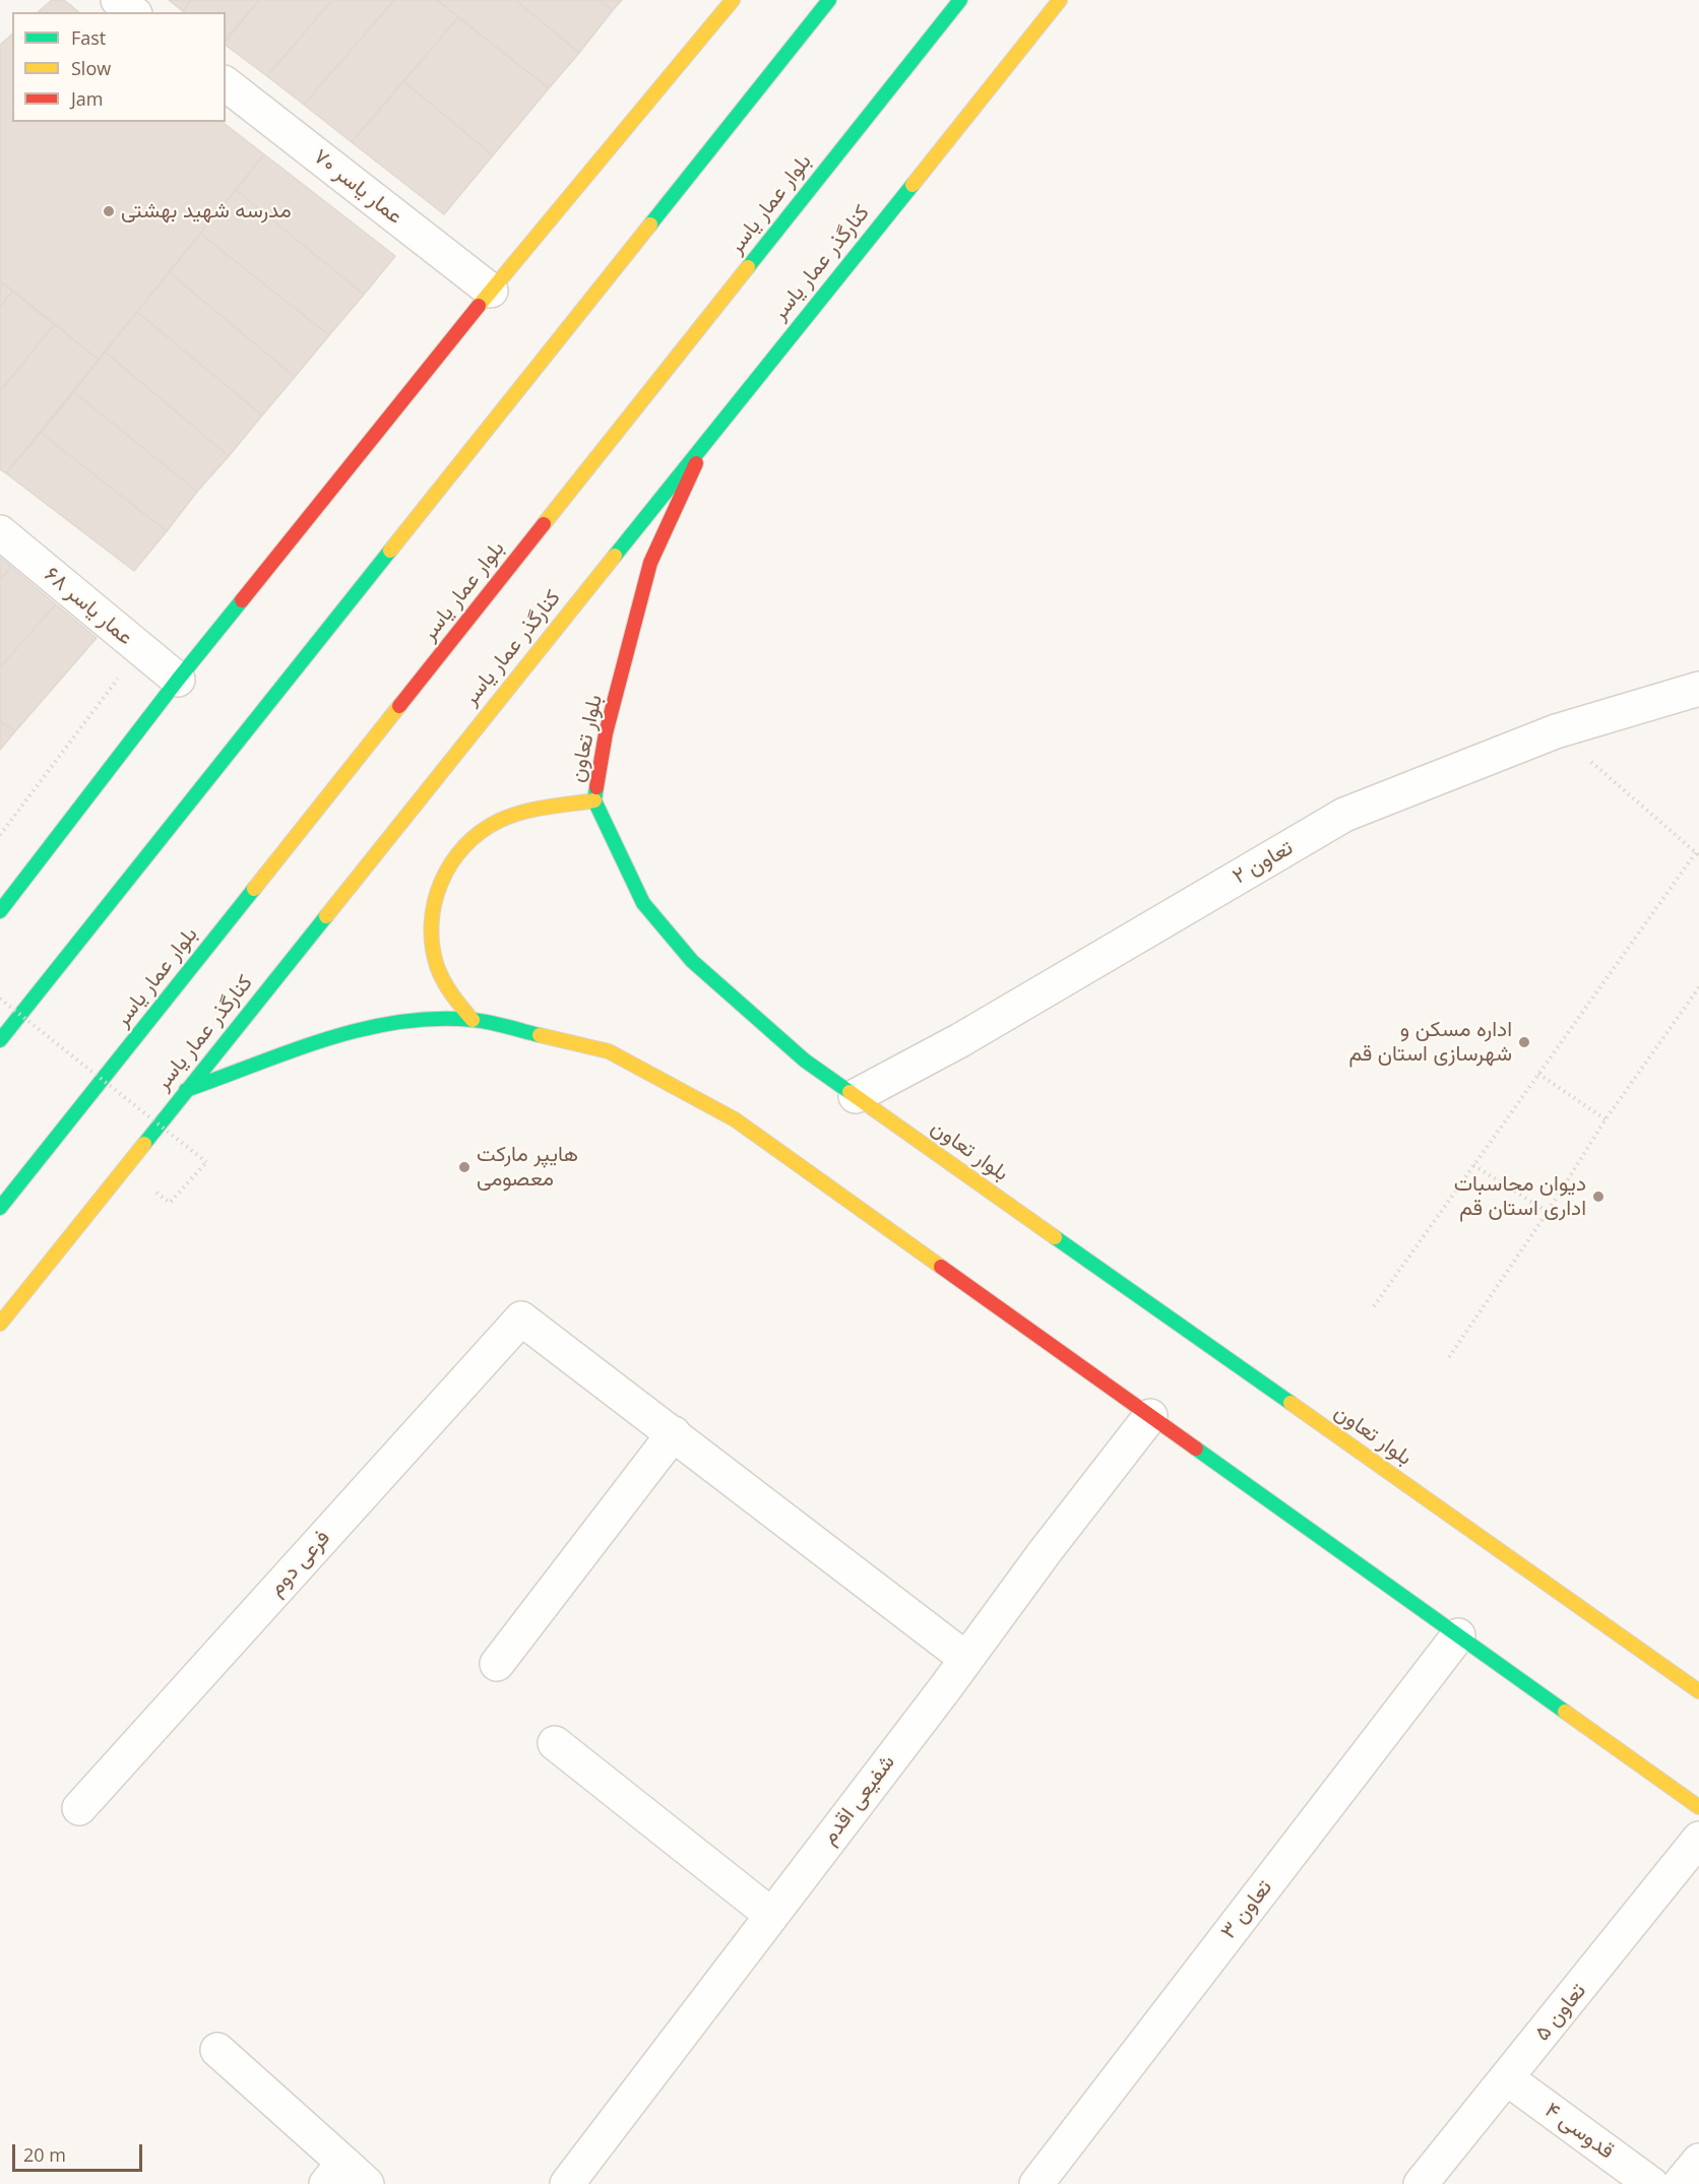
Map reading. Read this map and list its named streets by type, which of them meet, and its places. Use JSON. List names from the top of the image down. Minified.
{"streets":{"main road":["بلوار عمار یاسر","کنارگذر عمار یاسر","بلوار تعاون"],"street":["عمار یاسر ۷۰","عمار یاسر ۶۸","تعاون ۲","فرعی دوم","شفیعی اقدم","تعاون ۳","تعاون ۵","قدوسی ۴"]},"crossings":[["کنارگذر عمار یاسر","بلوار تعاون"],["بلوار تعاون","تعاون ۲"],["تعاون ۵","قدوسی ۴"]],"places":["مدرسه شهید بهشتی","اداره مسکن و شهرسازی استان قم","هایپر مارکت معصومی","دیوان محاسبات اداری استان قم"],"legend":["Fast","Slow","Jam"],"scale_bar":"20 m"}
